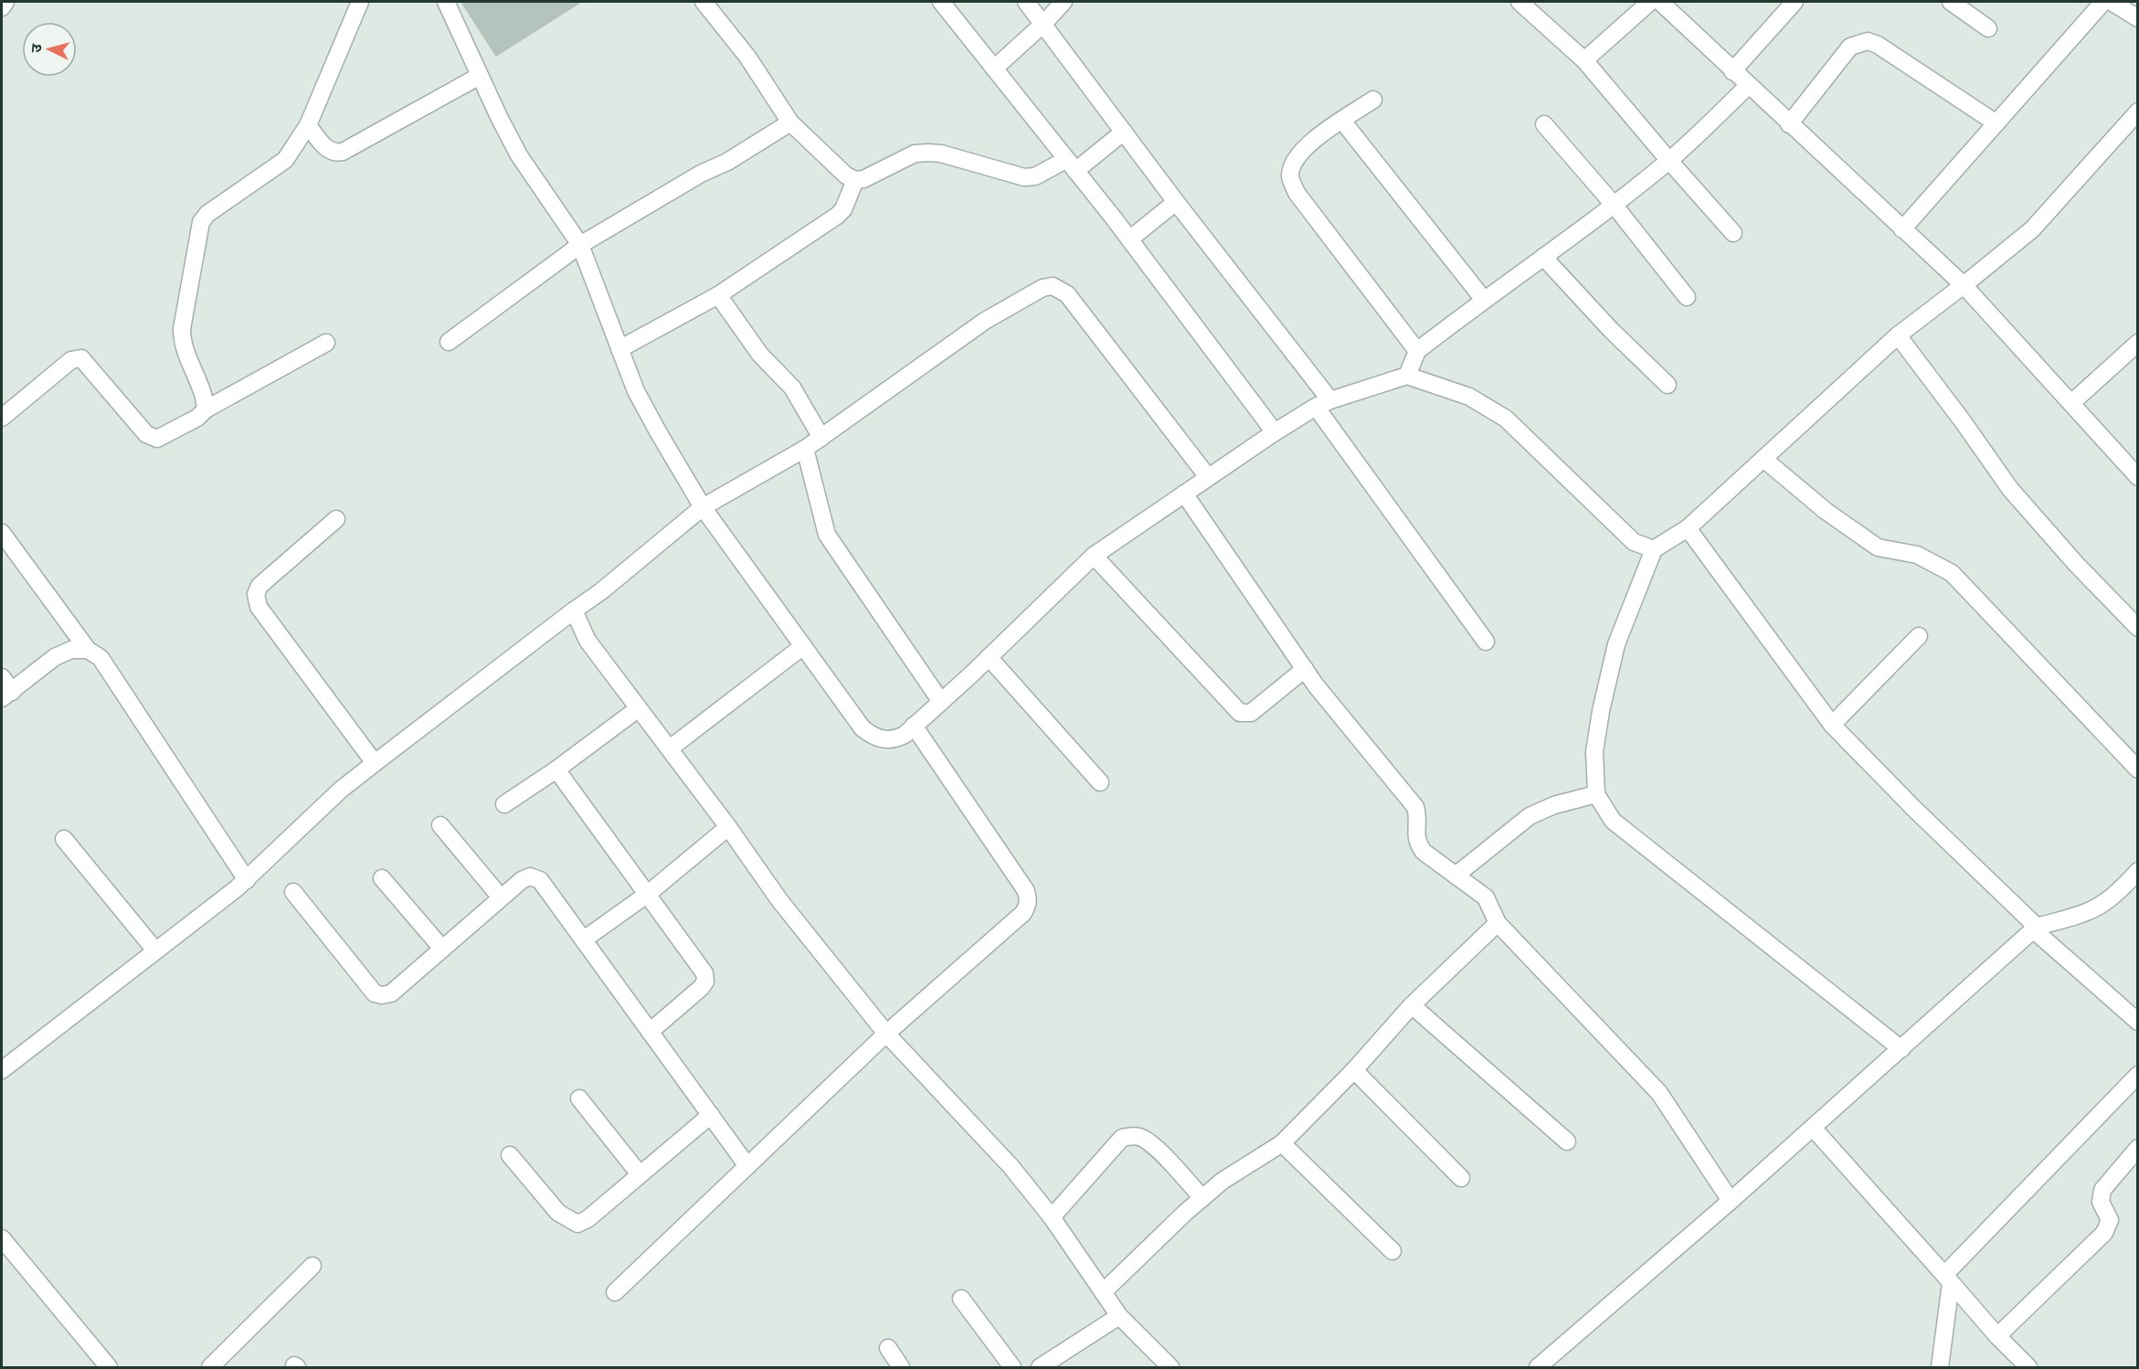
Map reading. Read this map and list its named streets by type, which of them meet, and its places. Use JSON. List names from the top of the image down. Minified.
{"north":"left"}
